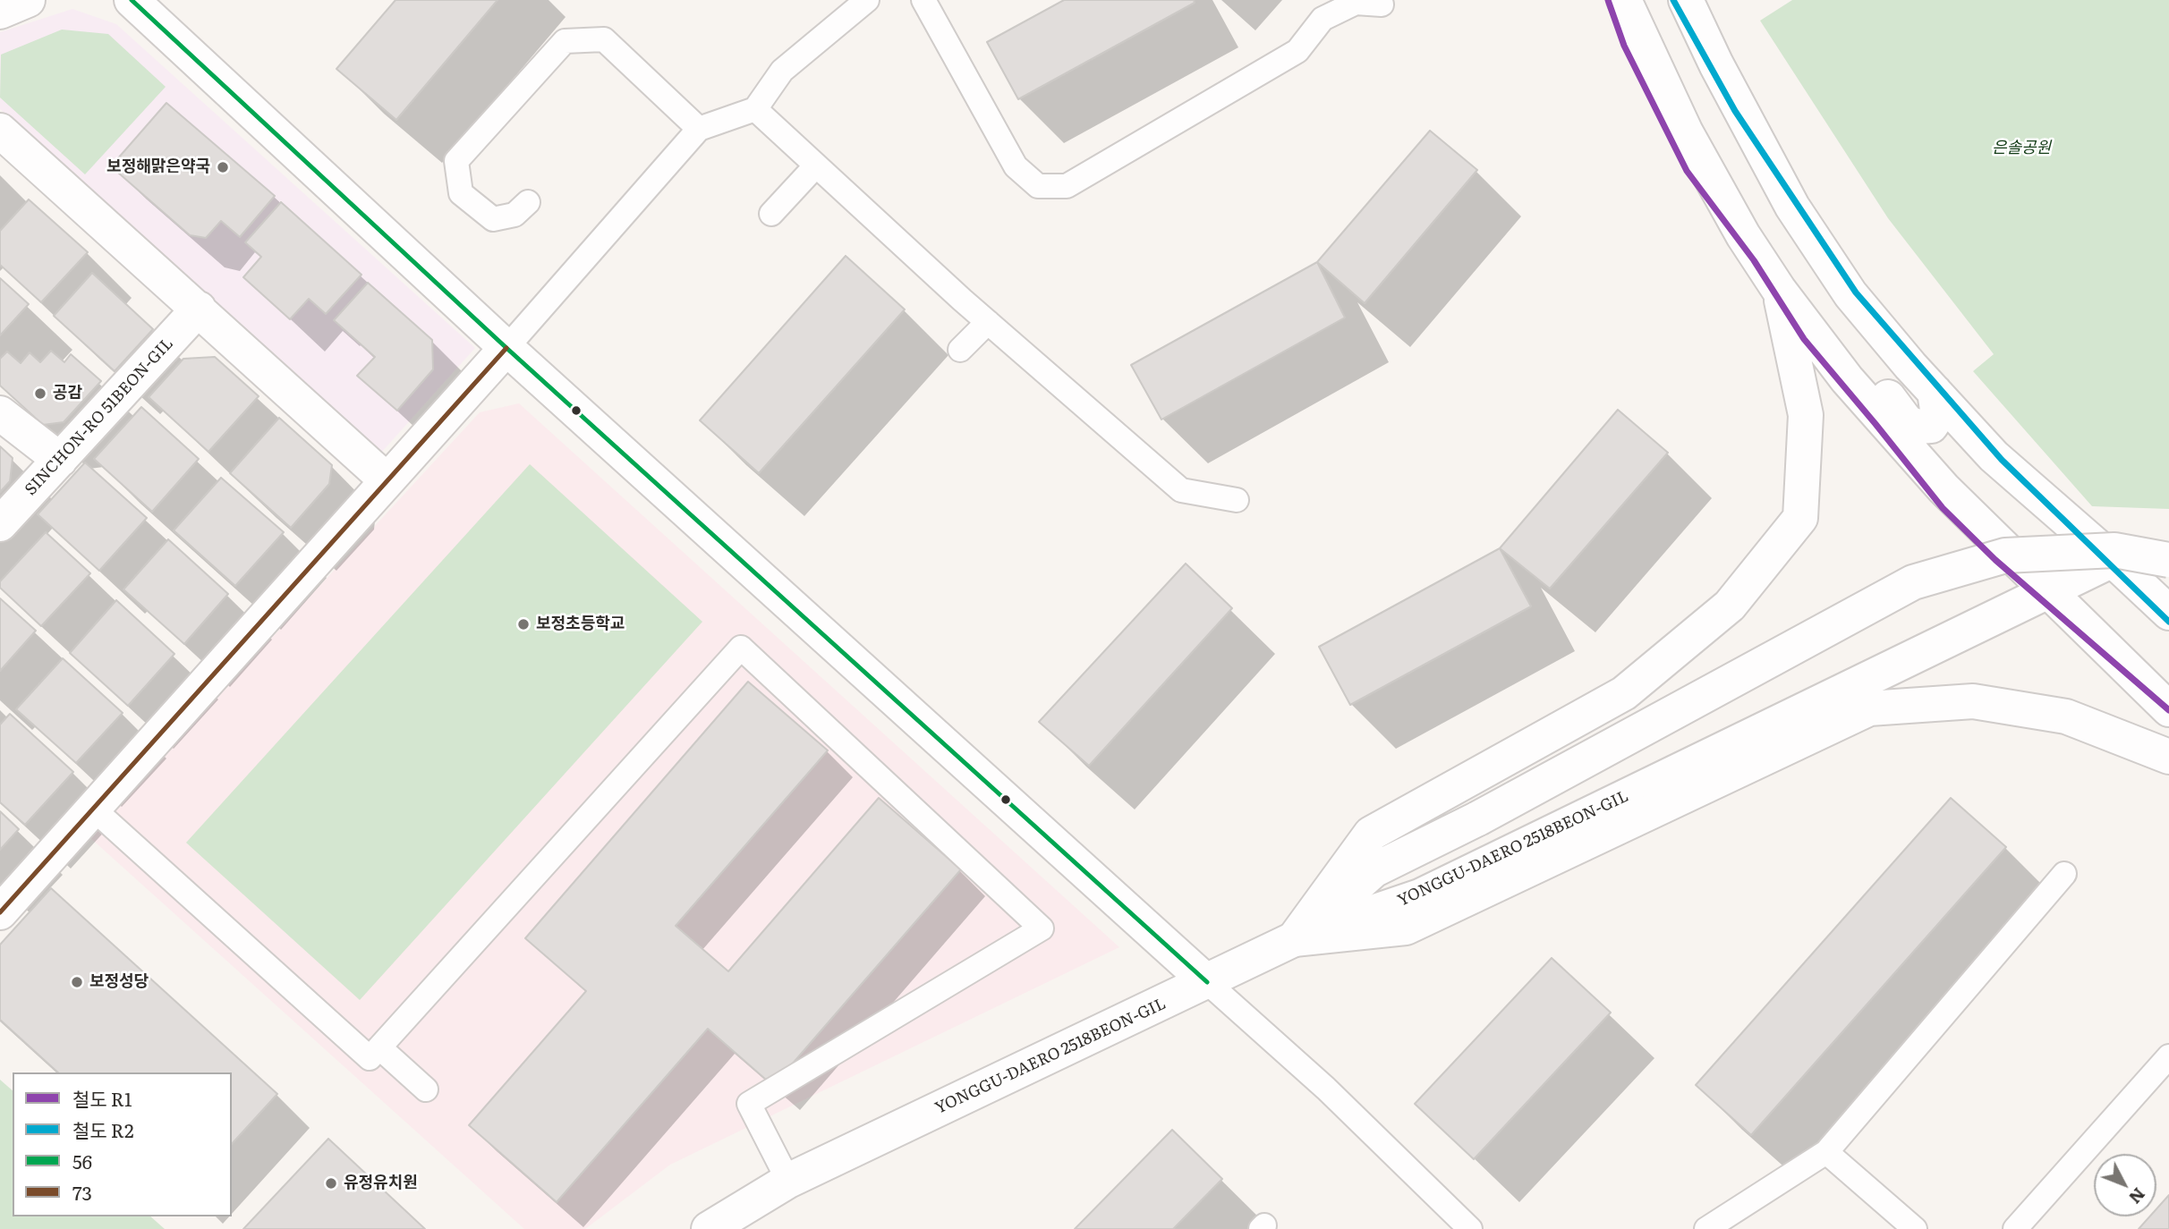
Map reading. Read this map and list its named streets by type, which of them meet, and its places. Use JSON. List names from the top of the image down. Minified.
{"streets":{"main road":["SINCHON-RO 51BEON-GIL","YONGGU-DAERO 2518BEON-GIL"]},"parks":["은솔공원"],"places":["보정해맑은약국","공감","보정초등학교","보정성당","유정유치원"],"lines":["rail line R1","rail line R2","transit line 56","transit line 73"],"legend":["철도 R1","철도 R2","56","73"],"north":"bottom right"}
